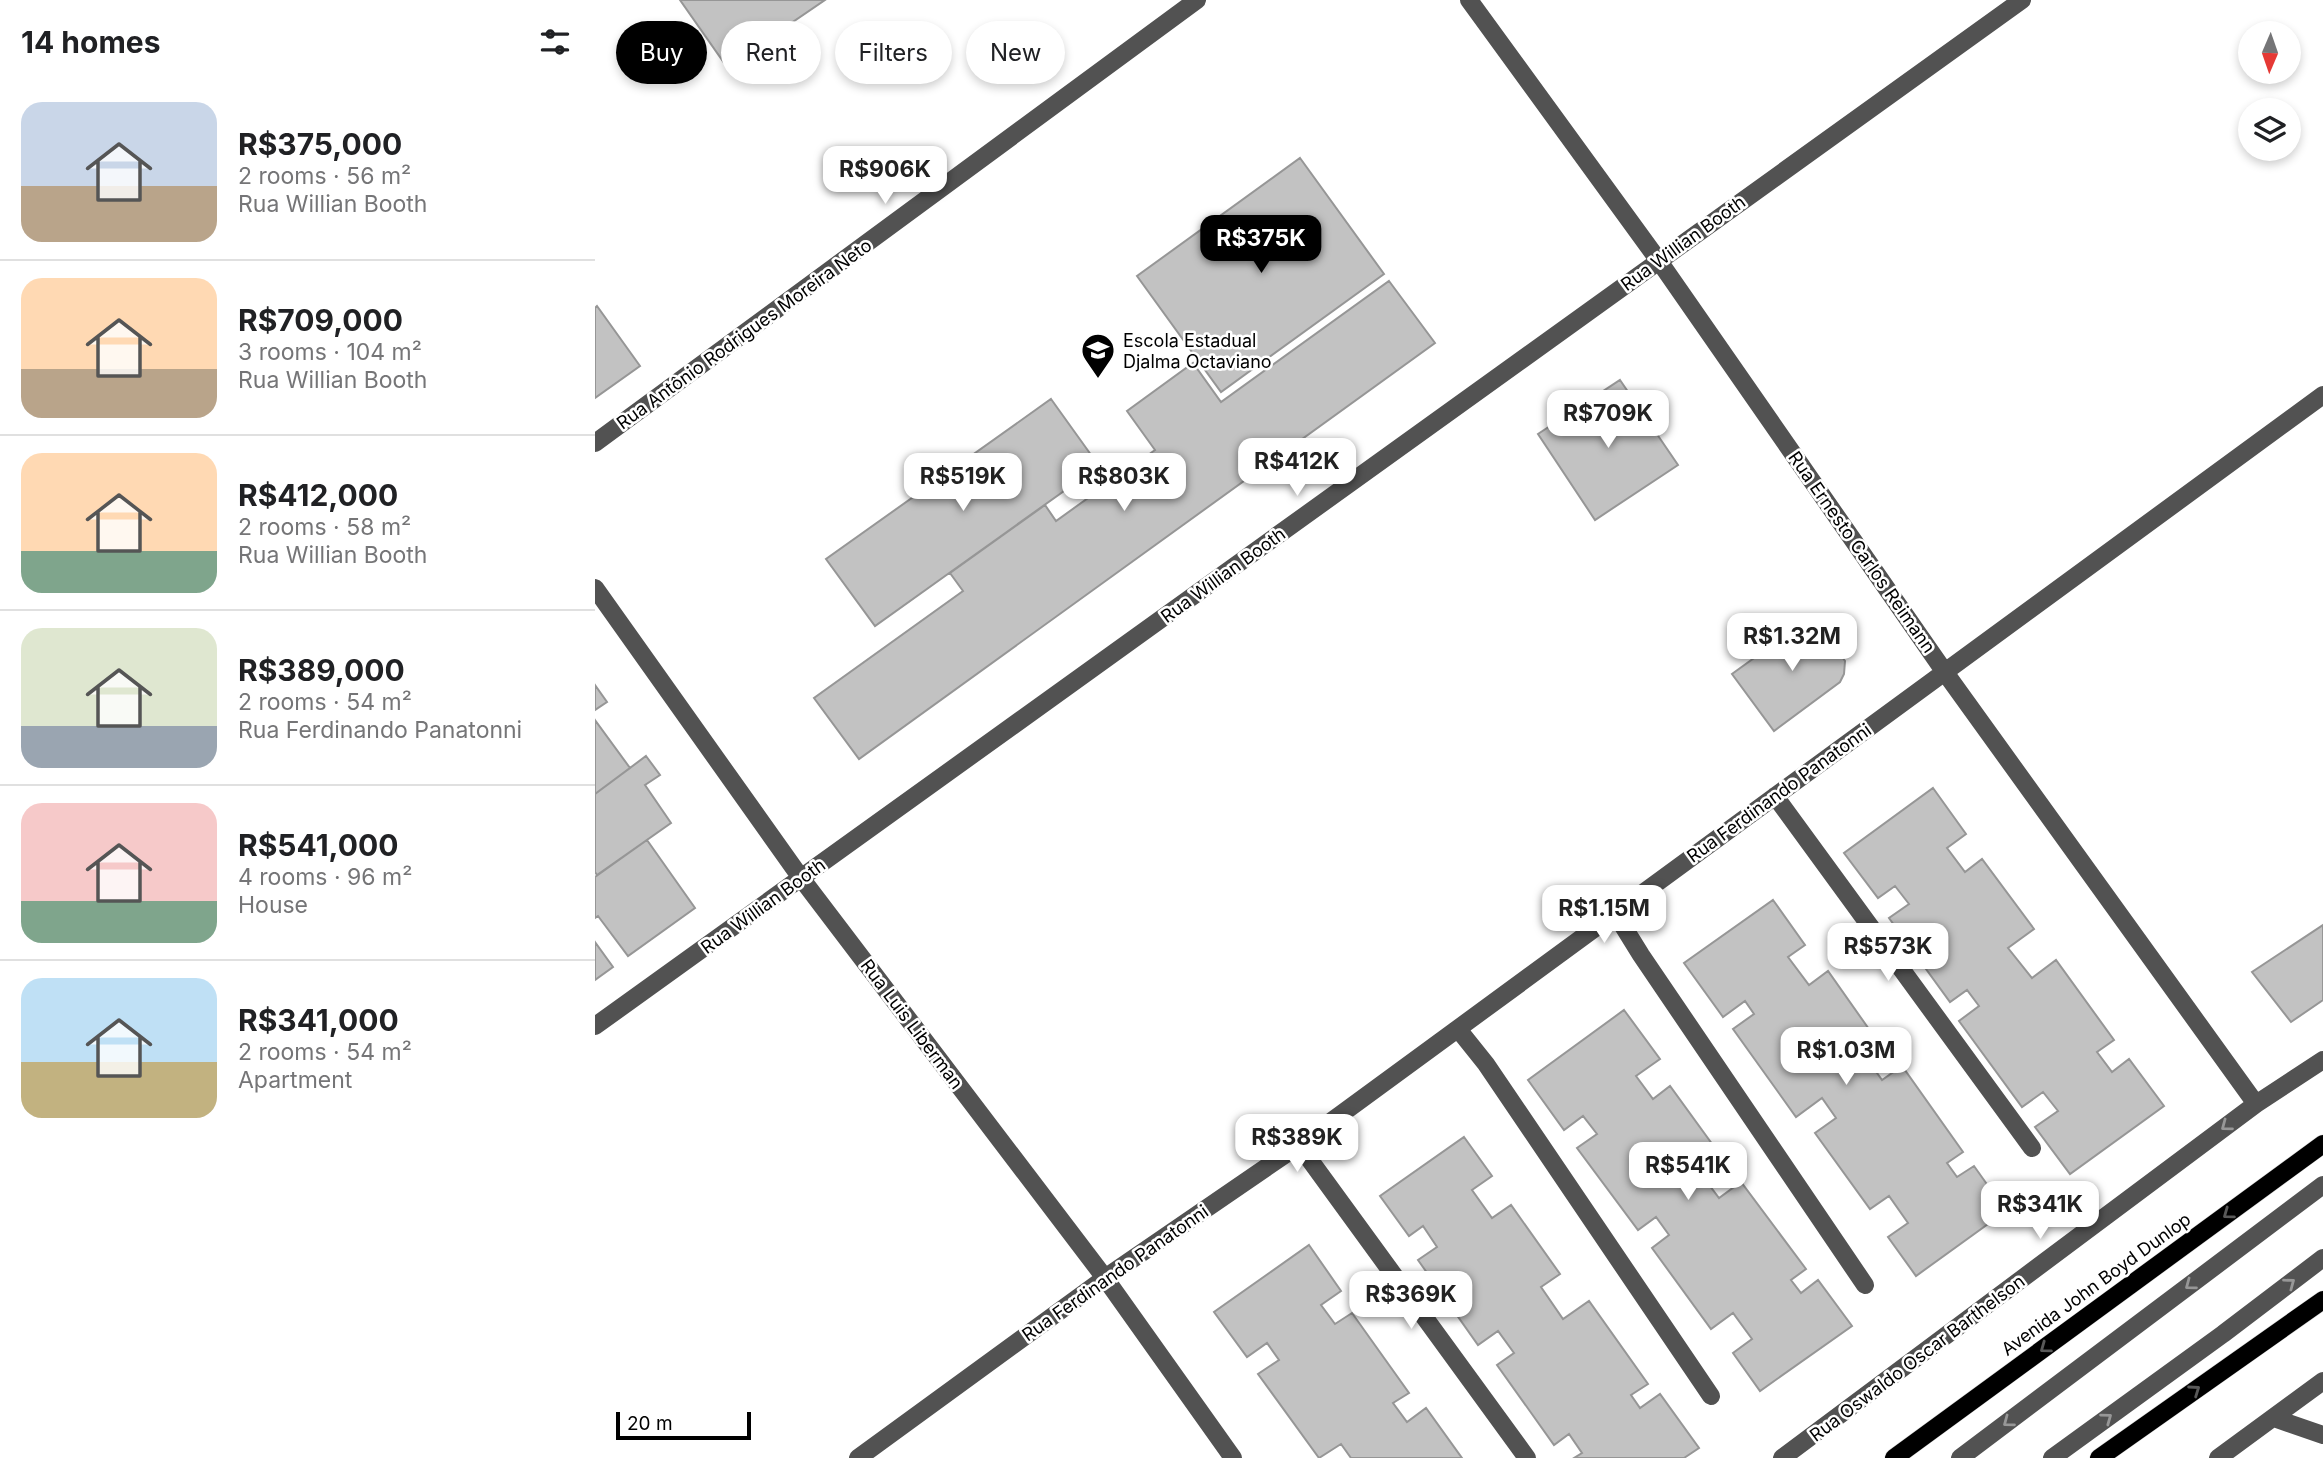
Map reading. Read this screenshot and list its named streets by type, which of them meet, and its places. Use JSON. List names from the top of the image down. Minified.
{"streets":{"main road":["Avenida John Boyd Dunlop"],"street":["Rua Willian Booth","Rua Antônio Rodrigues Moreira Neto","Rua Ernesto Carlos Reimann","Rua Ferdinando Panatonni","Rua Luis Liberman","Rua Oswaldo Oscar Barthelson"]},"crossings":[["Rua Willian Booth","Rua Ernesto Carlos Reimann"],["Rua Willian Booth","Rua Luis Liberman"],["Rua Ernesto Carlos Reimann","Rua Ferdinando Panatonni"],["Rua Ernesto Carlos Reimann","Rua Oswaldo Oscar Barthelson"],["Rua Ferdinando Panatonni","Rua Luis Liberman"]],"places":{"school or university":["Escola Estadual Djalma Octaviano"]},"scale_bar":"20 m","north":"bottom","page":{"heading":"14 homes","chip":["Buy","Rent","Filters","New"],"list":[{"name":"R$375,000","note":"2 rooms · 56 m² · Rua Willian Booth"},{"name":"R$709,000","note":"3 rooms · 104 m² · Rua Willian Booth"},{"name":"R$412,000","note":"2 rooms · 58 m² · Rua Willian Booth"},{"name":"R$389,000","note":"2 rooms · 54 m² · Rua Ferdinando Panatonni"},{"name":"R$541,000","note":"4 rooms · 96 m² · House"},{"name":"R$341,000","note":"2 rooms · 54 m² · Apartment"}],"price":["R$906K","R$375K","R$709K","R$412K","R$519K","R$803K","R$1.32M","R$1.15M","R$573K","R$1.03M","R$389K","R$541K","R$341K","R$369K"],"scale":"20 m"}}
